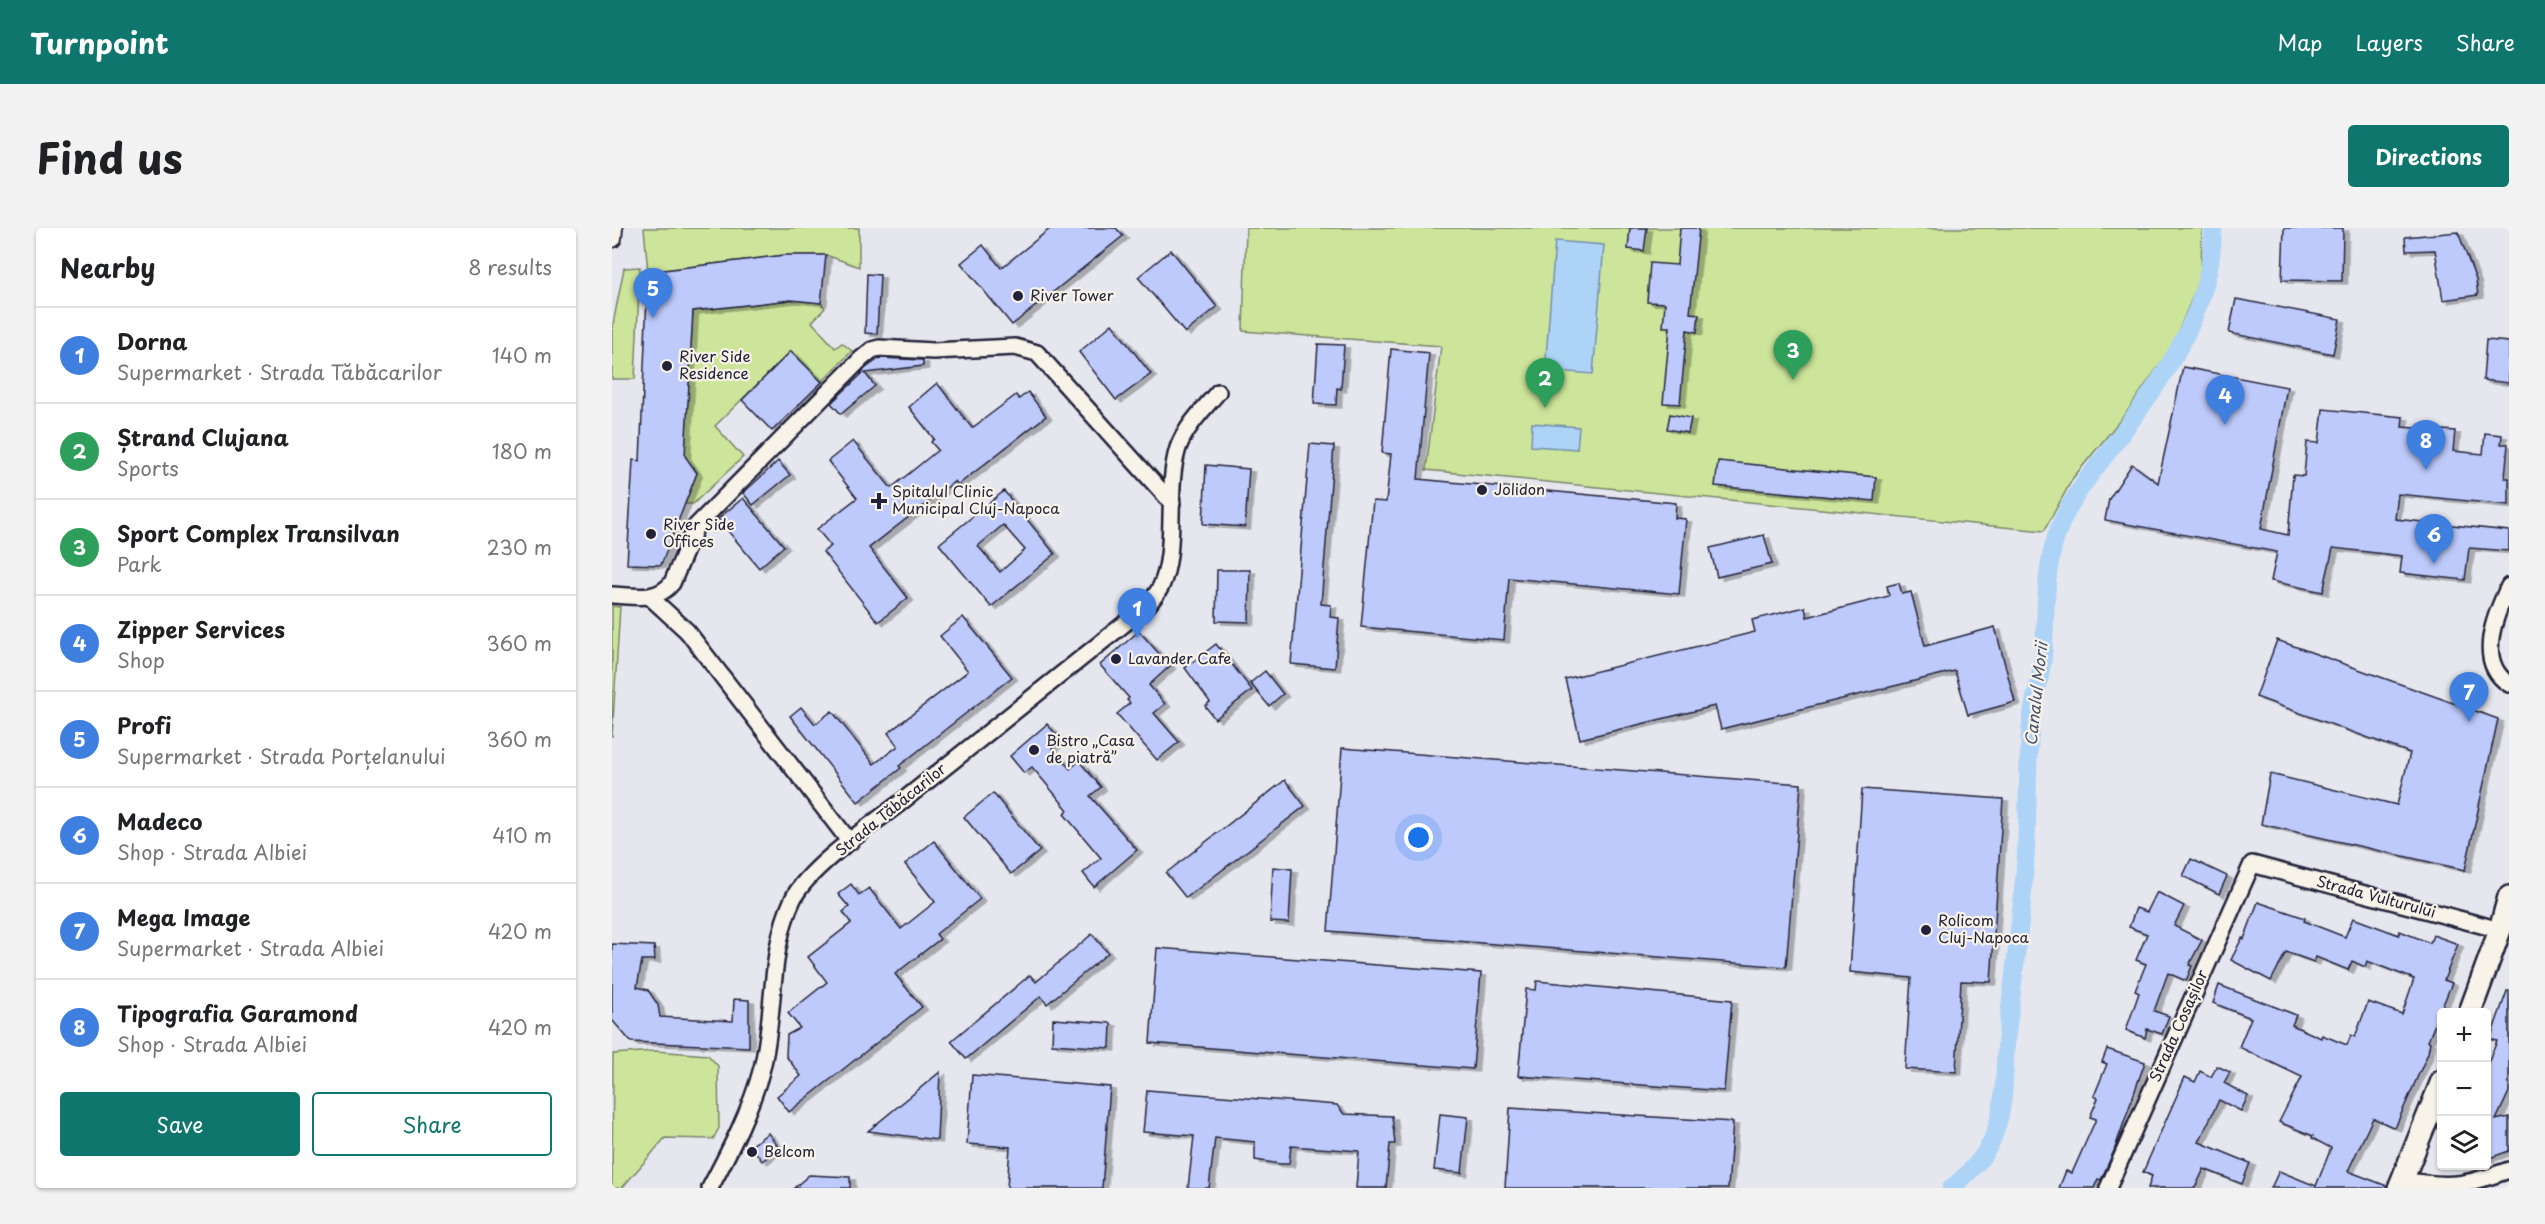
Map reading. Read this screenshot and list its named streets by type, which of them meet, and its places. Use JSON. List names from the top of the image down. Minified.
{"streets":{"street":["Strada Tăbăcarilor","Strada Vulturului","Strada Cosașilor"]},"crossings":[["Strada Vulturului","Strada Cosașilor"]],"water":["Canalul Morii"],"places":{"other":["River Tower","River Side Residence","Jolidon","River Side Offices","Lavander Cafe","Bistro „Casa de piatră”","Rolicom Cluj-Napoca","Belcom"],"health":["Spitalul Clinic Municipal Cluj-Napoca"]},"page":{"header":"Turnpoint","nav":["Map","Layers","Share"],"title":"Find us","buttons":["Directions",["Save","Share"]],"heading":["Nearby","8 results"],"pins":["5","3","2","4","8","6","1","7"],"list":[{"mark":"1","name":"Dorna","note":"Supermarket · Strada Tăbăcarilor","value":"140 m"},{"mark":"2","name":"Ștrand Clujana","note":"Sports","value":"180 m"},{"mark":"3","name":"Sport Complex Transilvan","note":"Park","value":"230 m"},{"mark":"4","name":"Zipper Services","note":"Shop","value":"360 m"},{"mark":"5","name":"Profi","note":"Supermarket · Strada Porțelanului","value":"360 m"},{"mark":"6","name":"Madeco","note":"Shop · Strada Albiei","value":"410 m"},{"mark":"7","name":"Mega Image","note":"Supermarket · Strada Albiei","value":"420 m"},{"mark":"8","name":"Tipografia Garamond","note":"Shop · Strada Albiei","value":"420 m"}],"map_buttons":["+","−"]}}
